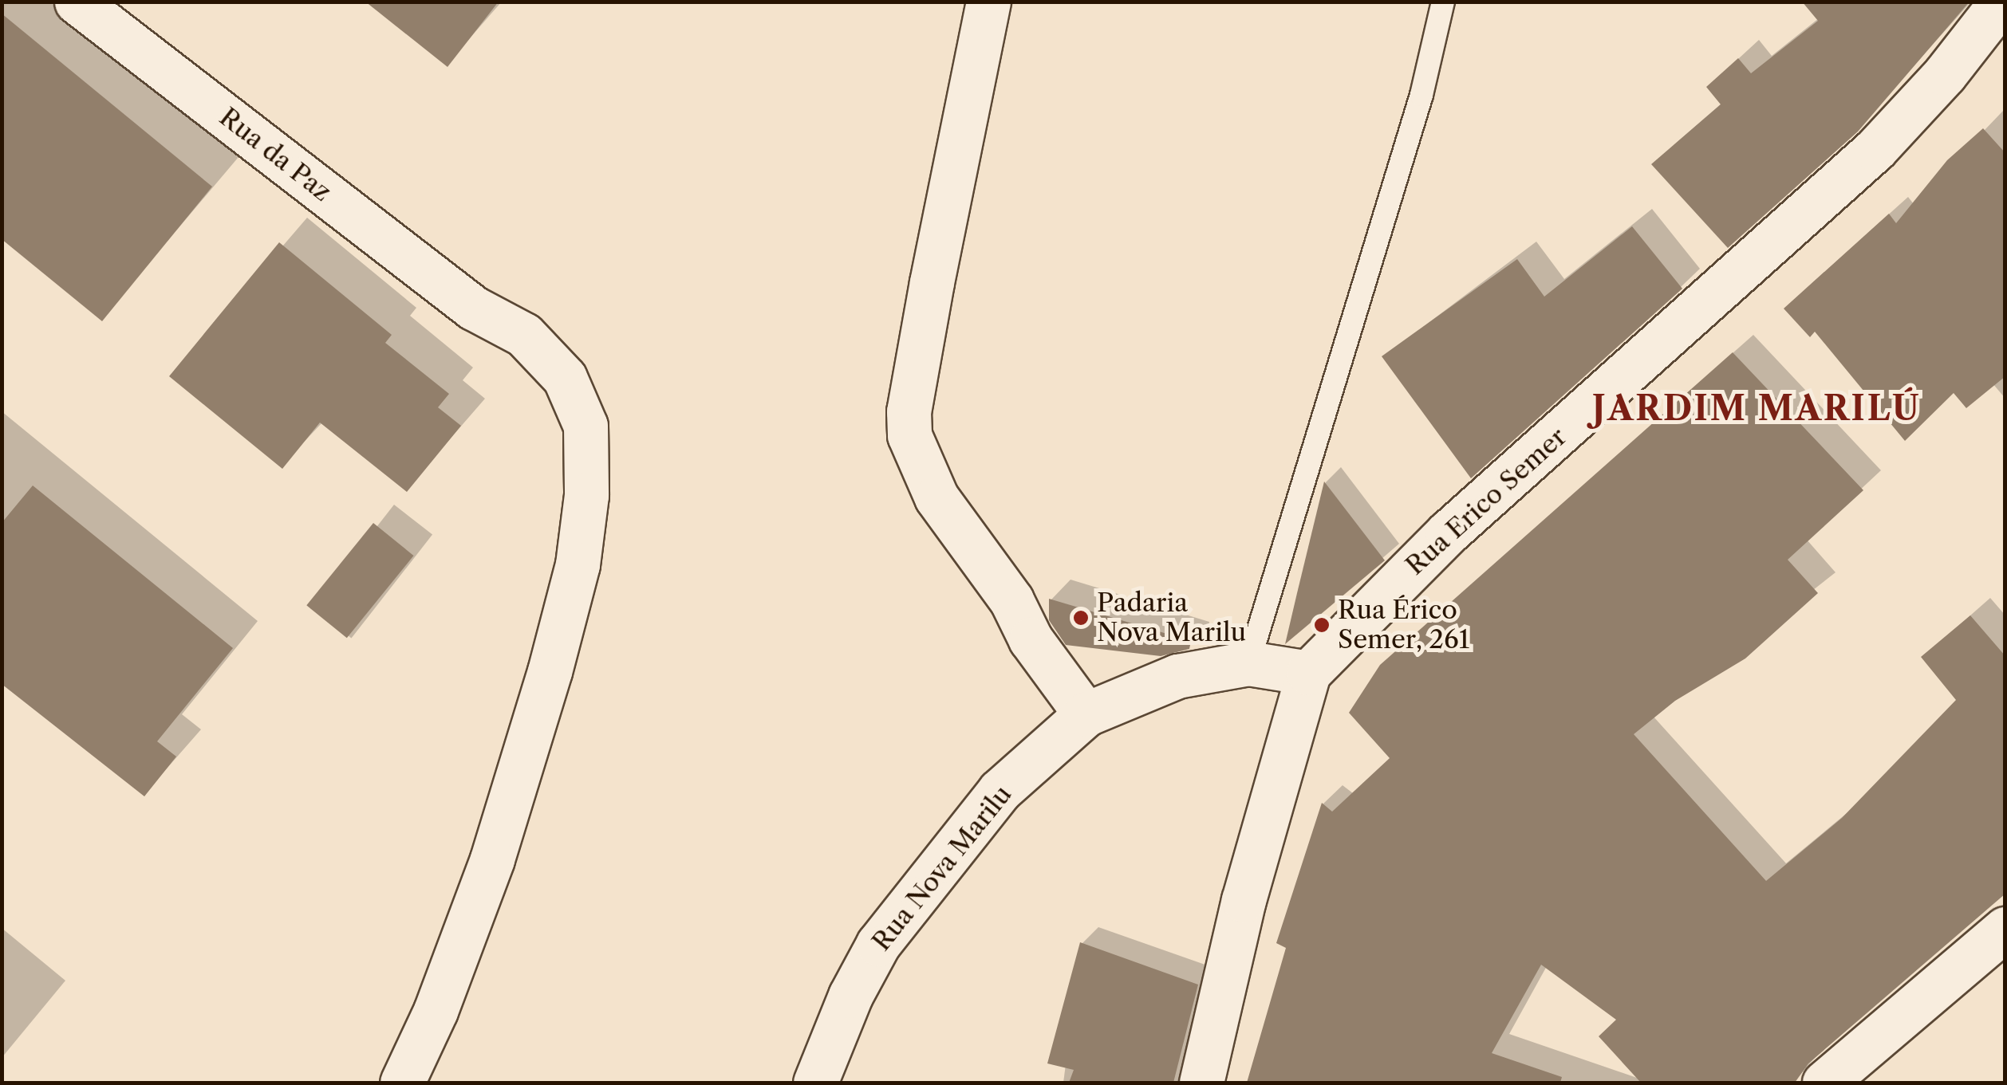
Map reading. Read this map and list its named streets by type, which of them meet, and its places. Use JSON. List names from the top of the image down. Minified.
{"streets":{"street":["Rua da Paz","Rua Erico Semer","Rua Nova Marilu"]},"crossings":[["Rua Erico Semer","Rua Nova Marilu"]],"districts":["JARDIM MARILÚ"],"places":["Padaria Nova Marilu","Rua Érico Semer, 261"]}
